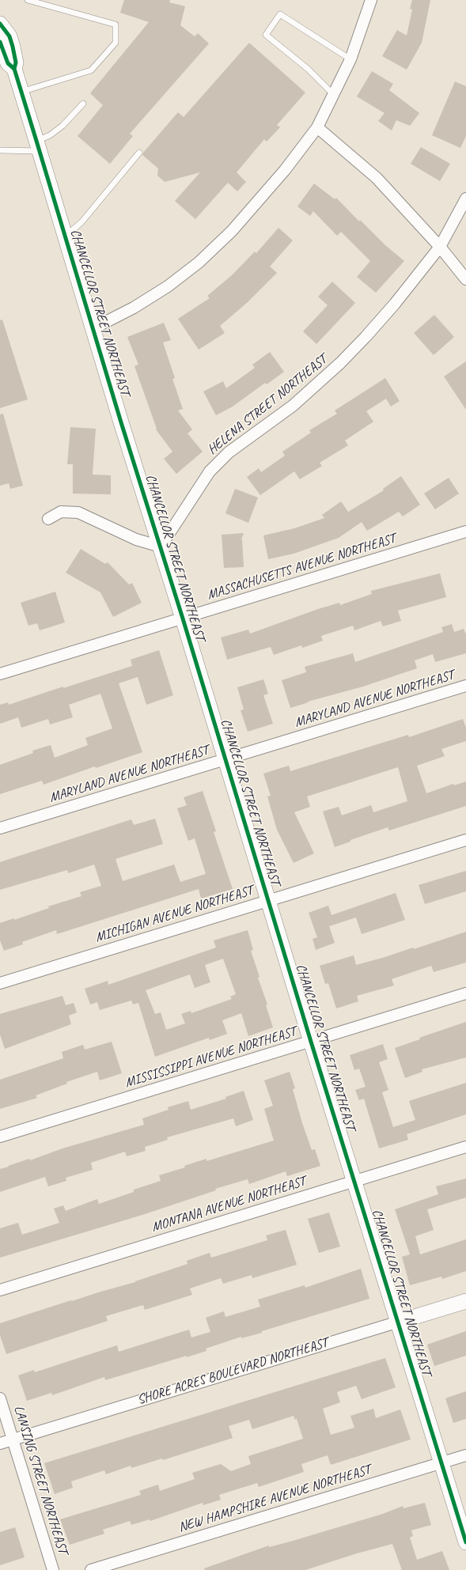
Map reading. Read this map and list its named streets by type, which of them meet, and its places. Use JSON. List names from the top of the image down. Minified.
{"streets":{"street":["CHANCELLOR STREET NORTHEAST","HELENA STREET NORTHEAST","MASSACHUSETTS AVENUE NORTHEAST","MARYLAND AVENUE NORTHEAST","MICHIGAN AVENUE NORTHEAST","MISSISSIPPI AVENUE NORTHEAST","MONTANA AVENUE NORTHEAST","SHORE ACRES BOULEVARD NORTHEAST","LANSING STREET NORTHEAST","NEW HAMPSHIRE AVENUE NORTHEAST"]},"crossings":[["CHANCELLOR STREET NORTHEAST","HELENA STREET NORTHEAST"],["CHANCELLOR STREET NORTHEAST","MASSACHUSETTS AVENUE NORTHEAST"],["CHANCELLOR STREET NORTHEAST","MARYLAND AVENUE NORTHEAST"],["CHANCELLOR STREET NORTHEAST","MICHIGAN AVENUE NORTHEAST"],["CHANCELLOR STREET NORTHEAST","MISSISSIPPI AVENUE NORTHEAST"],["CHANCELLOR STREET NORTHEAST","MONTANA AVENUE NORTHEAST"],["CHANCELLOR STREET NORTHEAST","SHORE ACRES BOULEVARD NORTHEAST"],["CHANCELLOR STREET NORTHEAST","NEW HAMPSHIRE AVENUE NORTHEAST"],["SHORE ACRES BOULEVARD NORTHEAST","LANSING STREET NORTHEAST"]]}
